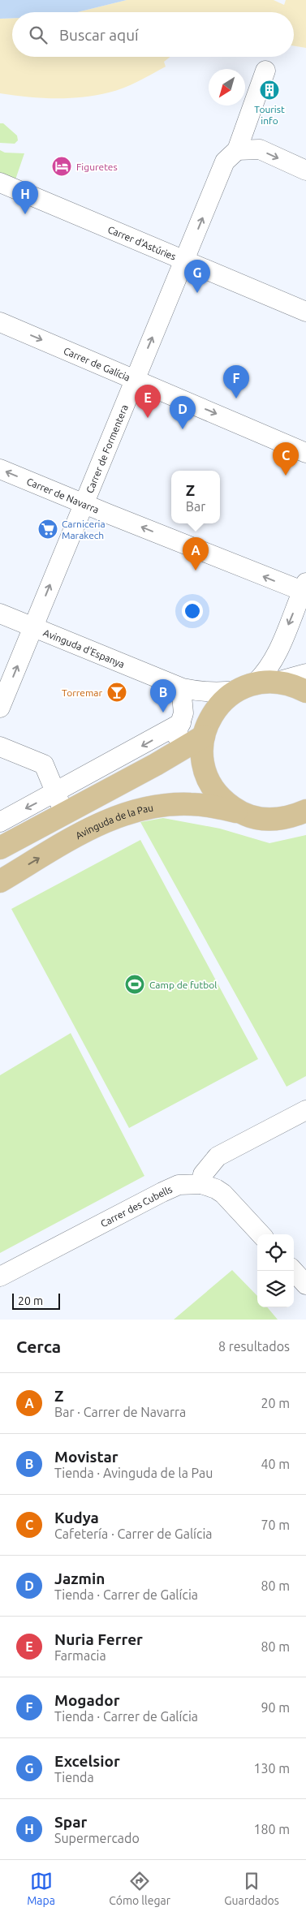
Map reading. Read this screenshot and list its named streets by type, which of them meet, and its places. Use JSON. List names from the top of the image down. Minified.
{"streets":{"main road":["Avinguda de la Pau"],"street":["Carrer d'Astúries","Carrer de Galícia","Carrer de Formentera","Carrer de Navarra","Avinguda d'Espanya","Carrer des Cubells"]},"crossings":[["Carrer d'Astúries","Carrer de Formentera"],["Carrer de Galícia","Carrer de Formentera"],["Carrer de Formentera","Carrer de Navarra"],["Carrer de Formentera","Avinguda d'Espanya"]],"one_way":["Carrer de Galícia","Carrer de Formentera","Carrer de Navarra"],"places":{"building":["Tourist info"],"hotel":["Figuretes"],"supermarket":["Carniceria Marakech"],"bar":["Torremar"],"sports":["Camp de futbol"]},"scale_bar":"20 m","north":"bottom left","page":{"search":"Buscar aquí","pins":["H","G","F","E","D","C","A","B"],"popup":["Z","Bar"],"scale":"20 m","heading":["Cerca","8 resultados"],"list":[{"mark":"A","name":"Z","note":"Bar · Carrer de Navarra","value":"20 m"},{"mark":"B","name":"Movistar","note":"Tienda · Avinguda de la Pau","value":"40 m"},{"mark":"C","name":"Kudya","note":"Cafetería · Carrer de Galícia","value":"70 m"},{"mark":"D","name":"Jazmin","note":"Tienda · Carrer de Galícia","value":"80 m"},{"mark":"E","name":"Nuria Ferrer","note":"Farmacia","value":"80 m"},{"mark":"F","name":"Mogador","note":"Tienda · Carrer de Galícia","value":"90 m"},{"mark":"G","name":"Excelsior","note":"Tienda","value":"130 m"},{"mark":"H","name":"Spar","note":"Supermercado","value":"180 m"}],"nav":["Mapa","Cómo llegar","Guardados"]}}
